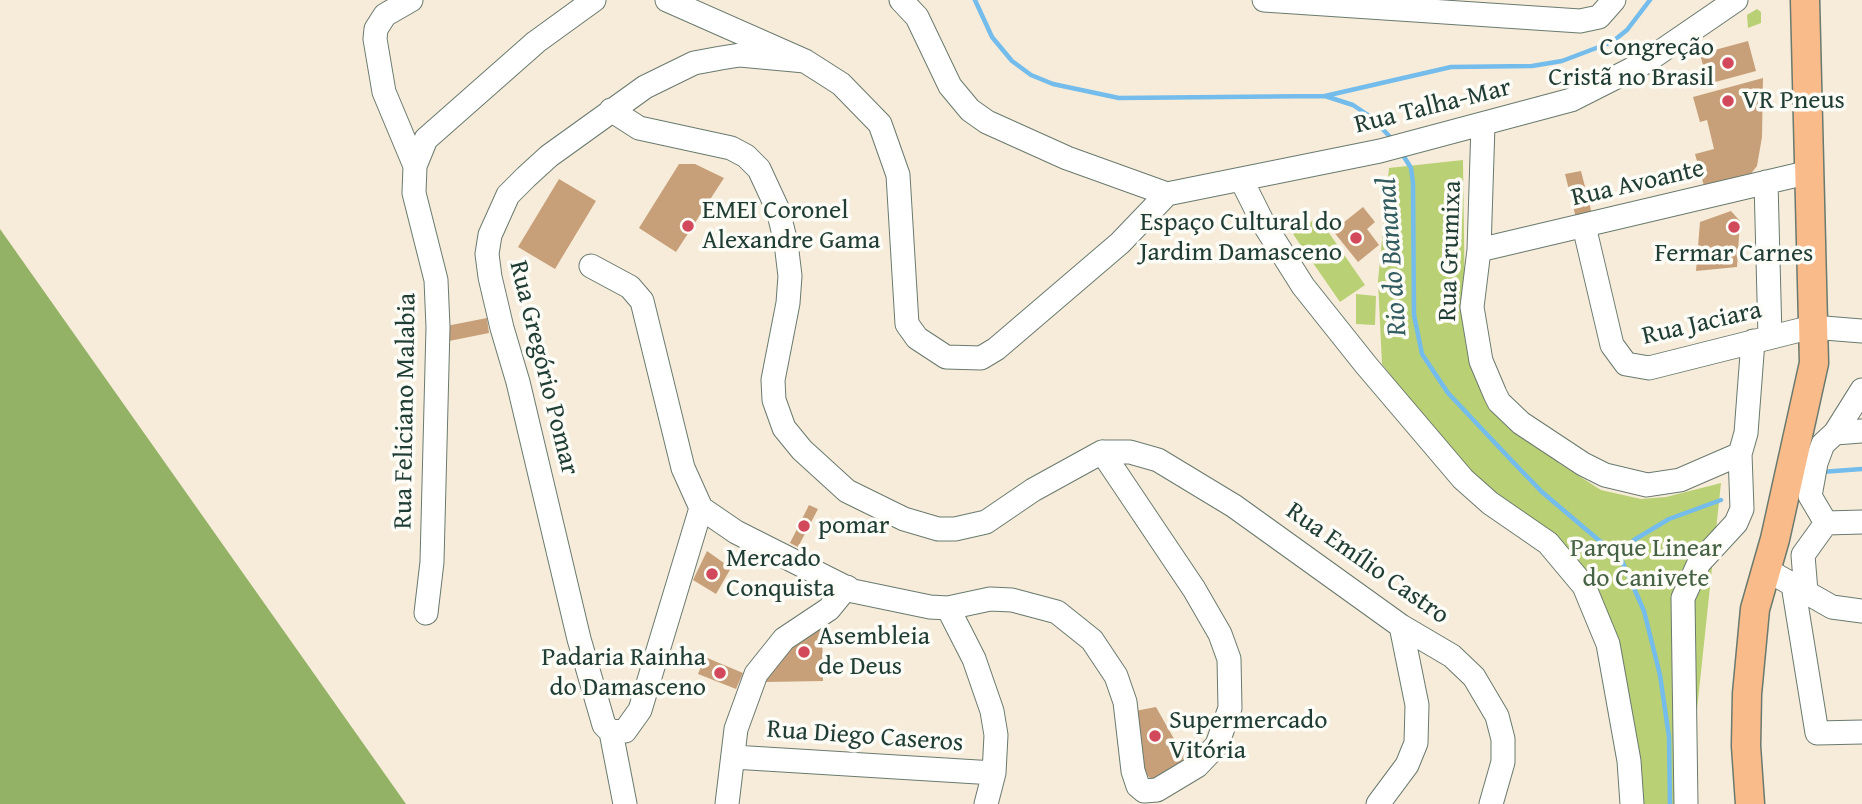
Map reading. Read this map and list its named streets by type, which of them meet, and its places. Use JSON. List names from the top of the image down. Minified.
{"streets":{"street":["Rua Talha-Mar","Rua Avoante","Rua Grumixa","Rua Jaciara","Rua Gregório Pomar","Rua Feliciano Malabia","Rua Emílio Castro","Rua Diego Caseros"]},"crossings":[["Rua Talha-Mar","Rua Grumixa"],["Rua Avoante","Rua Grumixa"],["Rua Avoante","Rua Jaciara"]],"water":["Rio do Bananal"],"parks":["Parque Linear do Canivete"],"places":["Congreção Cristã no Brasil","VR Pneus","EMEI Coronel Alexandre Gama","Fermar Carnes","Espaço Cultural do Jardim Damasceno","pomar","Mercado Conquista","Asembleia de Deus","Padaria Rainha do Damasceno","Supermercado Vitória"]}
